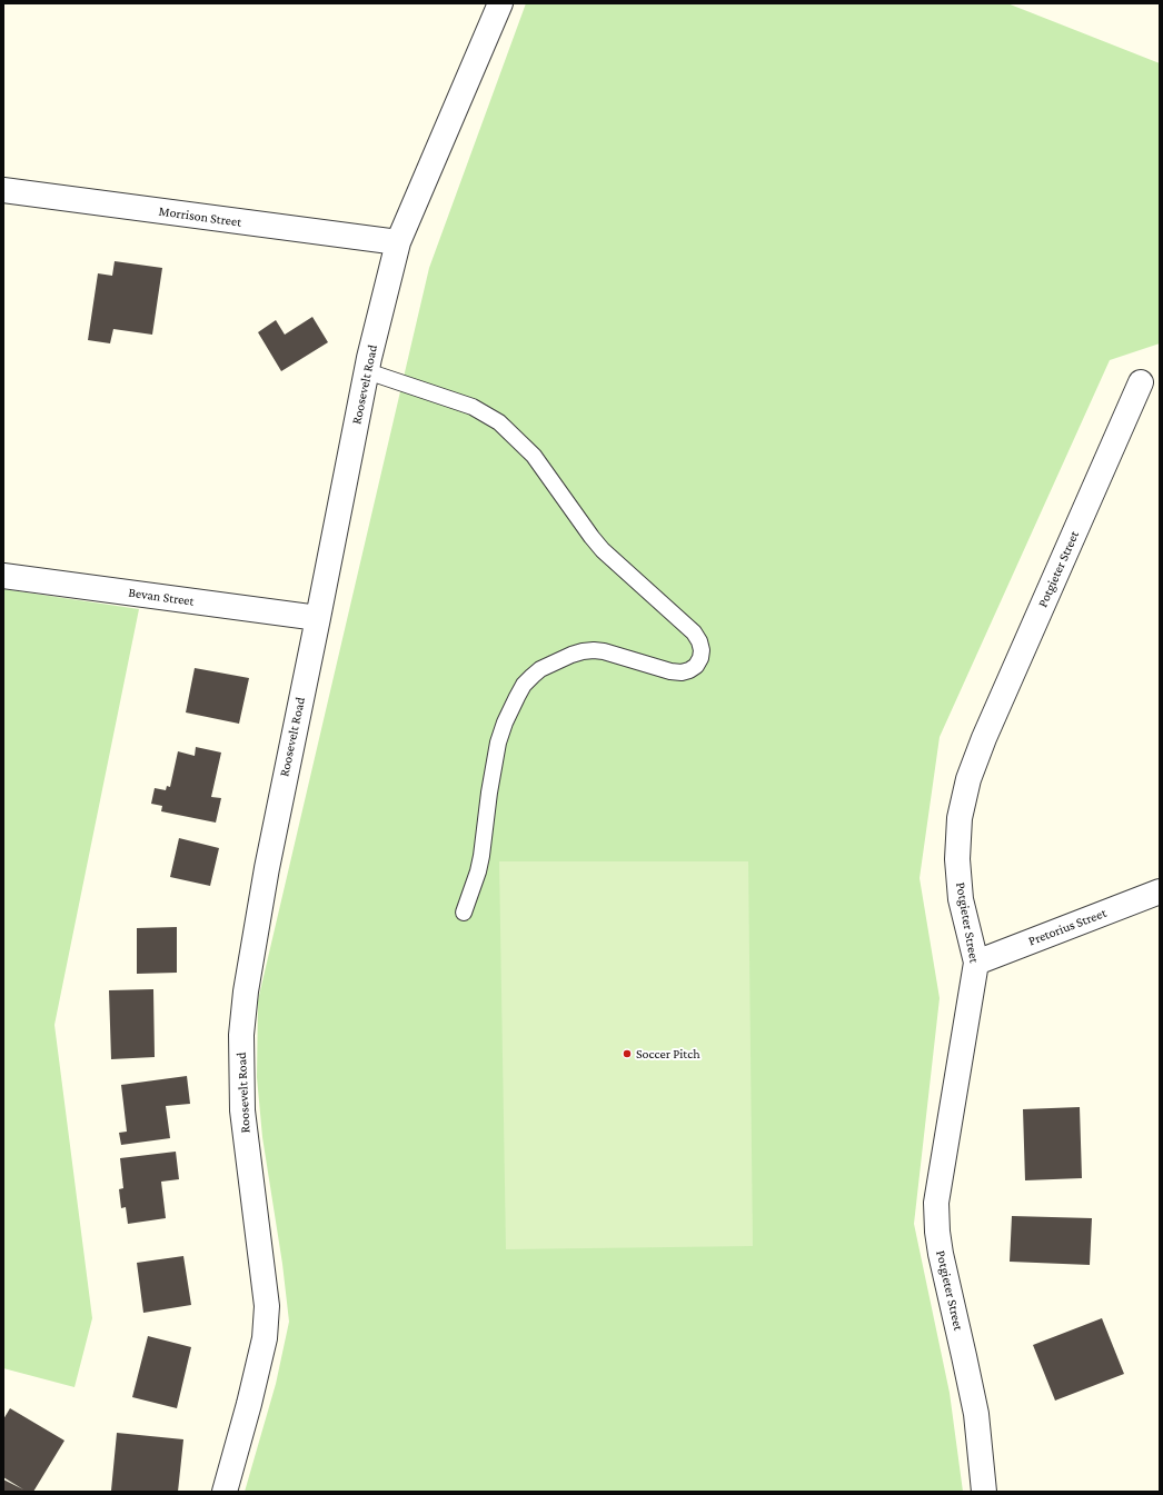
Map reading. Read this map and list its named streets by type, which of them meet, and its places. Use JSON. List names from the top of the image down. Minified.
{"streets":{"street":["Morrison Street","Roosevelt Road","Potgieter Street","Bevan Street","Pretorius Street"]},"crossings":[["Morrison Street","Roosevelt Road"],["Roosevelt Road","Bevan Street"],["Potgieter Street","Pretorius Street"]],"places":["Soccer Pitch"]}
